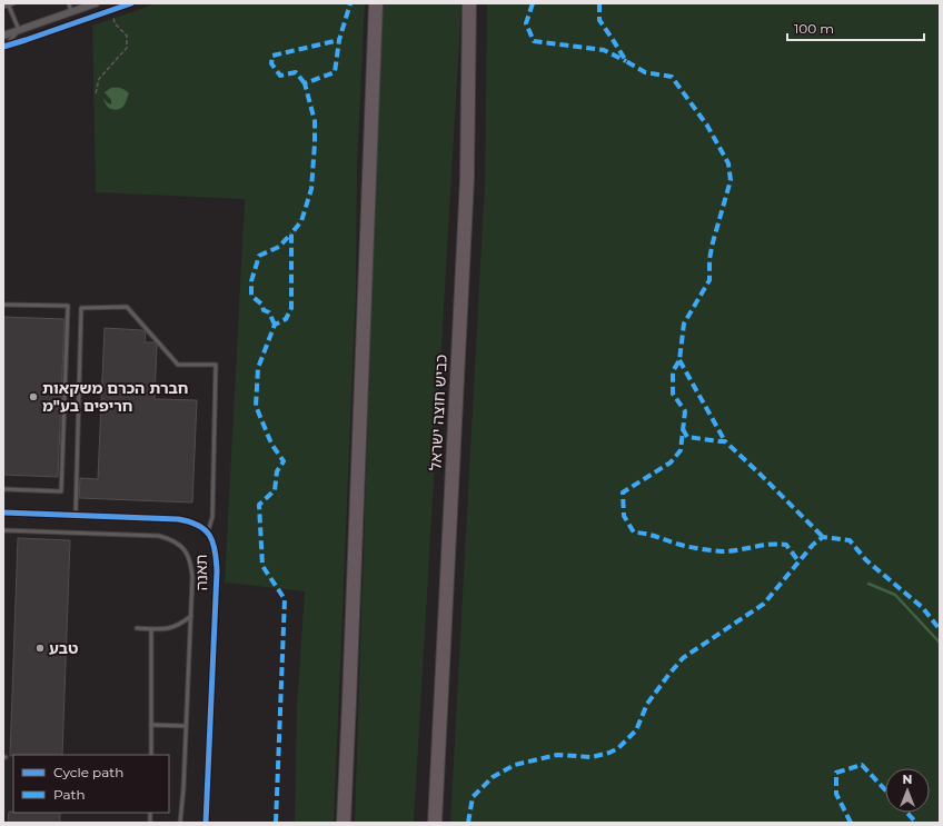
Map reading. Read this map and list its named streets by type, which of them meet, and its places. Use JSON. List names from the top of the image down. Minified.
{"streets":{"highway":["כביש חוצה ישראל"],"street":["תאנה"]},"places":["חברת הכרם משקאות חריפים בע\"מ","טבע"],"legend":["Cycle path","Path"],"scale_bar":"100 m","north":"top"}
